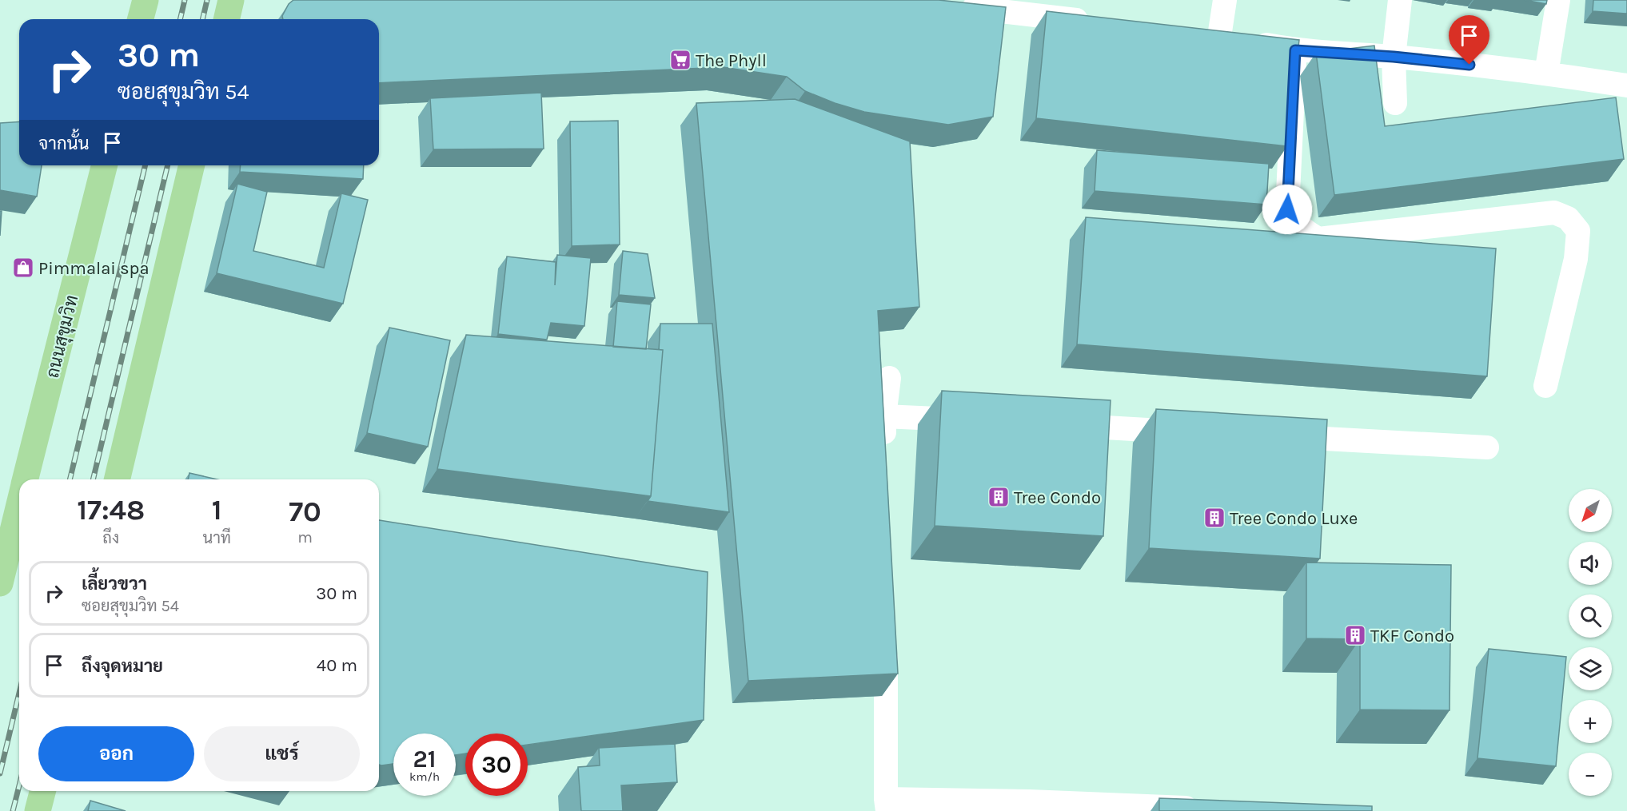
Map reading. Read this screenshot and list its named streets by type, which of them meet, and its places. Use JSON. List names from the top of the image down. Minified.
{"streets":{"main road":["ถนนสุขุมวิท"]},"places":{"supermarket":["The Phyll"],"shop":["Pimmalai spa"],"building":["Tree Condo","Tree Condo Luxe","TKF Condo"]},"north":"bottom left","page":{"turn":["30 m","ซอยสุขุมวิท 54"],"then":"จากนั้น","eta":["17:48","ถึง","1","นาที","70","m"],"map_buttons":["+","−"],"list":[{"name":"เลี้ยวขวา","note":"ซอยสุขุมวิท 54","value":"30 m"},{"name":"ถึงจุดหมาย","value":"40 m"}],"buttons":["ออก","แชร์"],"speed":"21 km/h","limit":"30"}}
